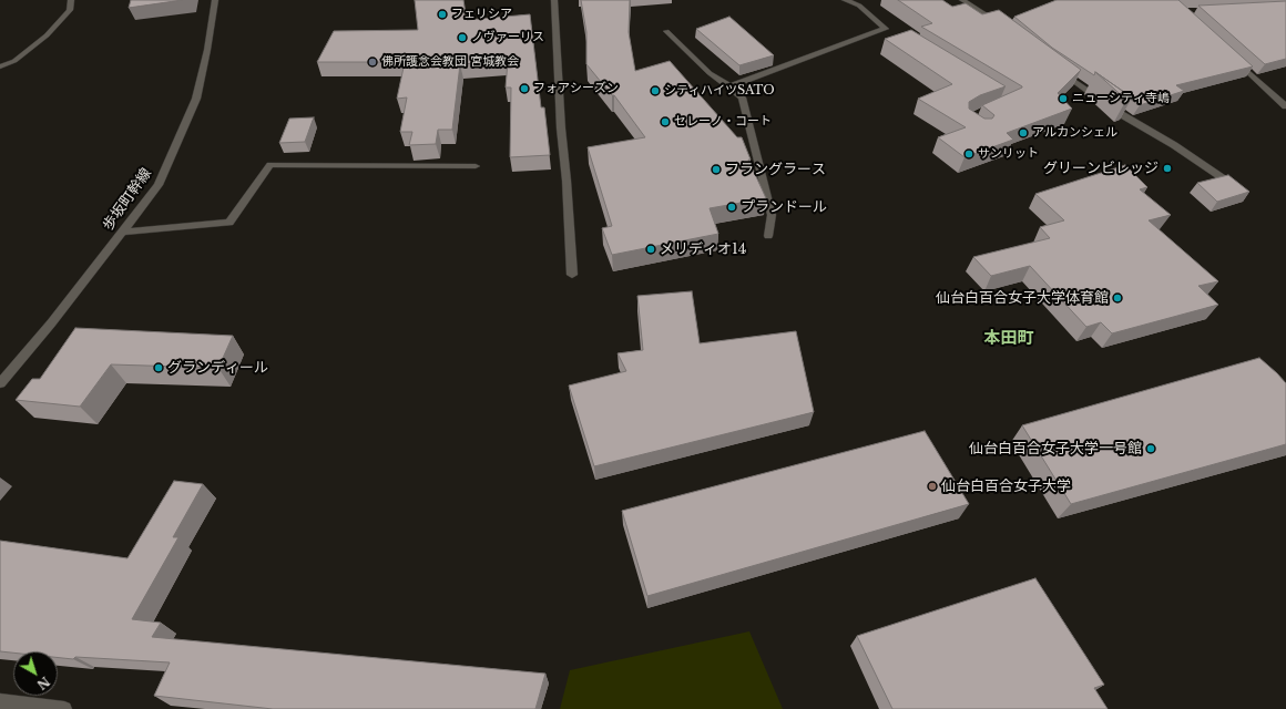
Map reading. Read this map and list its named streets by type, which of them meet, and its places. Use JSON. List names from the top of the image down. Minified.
{"streets":{"street":["歩坂町幹線"]},"districts":["本田町"],"places":["フェリシア","ノヴァーリス","佛所護念会教団 宮城教会","フォアシーズン","シティハイツSATO","ニューシティ寺嶋","セレーノ・コート","アルカンシェル","サンリット","グリーンビレッジ","フラングラース","プランドール","メリディオ14","仙台白百合女子大学体育館","グランディール","仙台白百合女子大学一号館","仙台白百合女子大学"],"north":"bottom right"}
